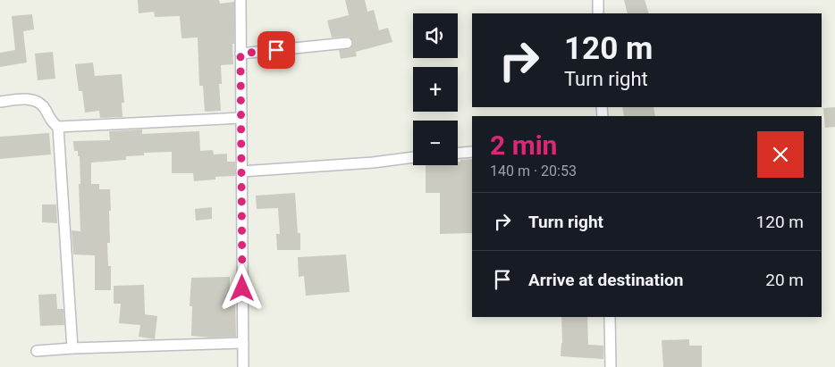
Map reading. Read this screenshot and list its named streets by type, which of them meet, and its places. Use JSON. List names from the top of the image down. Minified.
{"page":{"map_buttons":["+","−"],"turn":["120 m","Turn right"],"heading":["2 min","140 m · 20:53"],"list":[{"name":"Turn right","value":"120 m"},{"name":"Arrive at destination","value":"20 m"}]}}
